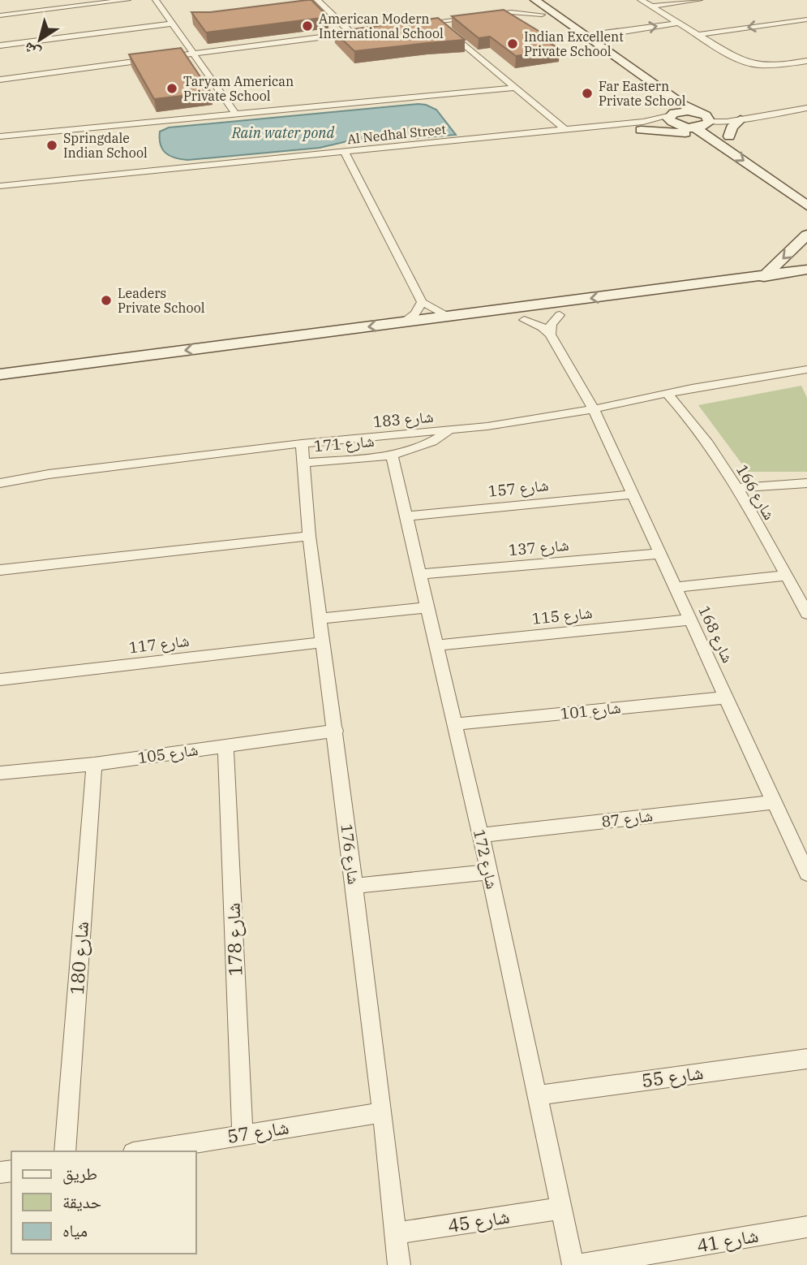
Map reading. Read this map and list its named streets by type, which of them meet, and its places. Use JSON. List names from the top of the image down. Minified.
{"streets":{"street":["Al Nedhal Street","شارع 183","شارع 171","شارع 157","شارع 166","شارع 137","شارع 115","شارع 168","شارع 117","شارع 101","شارع 105","شارع 87","شارع 176","شارع 172","شارع 178","شارع 180","شارع 55","شارع 57","شارع 45","شارع 41"]},"crossings":[["شارع 183","شارع 171"],["شارع 183","شارع 166"],["شارع 183","شارع 168"],["شارع 183","شارع 176"],["شارع 171","شارع 176"],["شارع 171","شارع 172"],["شارع 157","شارع 168"],["شارع 157","شارع 172"],["شارع 137","شارع 168"],["شارع 137","شارع 172"],["شارع 115","شارع 168"],["شارع 115","شارع 172"],["شارع 168","شارع 101"],["شارع 168","شارع 87"],["شارع 117","شارع 176"],["شارع 101","شارع 172"],["شارع 105","شارع 176"],["شارع 105","شارع 178"],["شارع 105","شارع 180"],["شارع 87","شارع 172"],["شارع 176","شارع 57"],["شارع 176","شارع 45"],["شارع 172","شارع 55"],["شارع 172","شارع 45"],["شارع 178","شارع 57"]],"water":["Rain water pond"],"places":["American Modern International School","Indian Excellent Private School","Taryam American Private School","Far Eastern Private School","Springdale Indian School","Leaders Private School"],"legend":["طريق","حديقة","مياه"],"north":"bottom left"}
